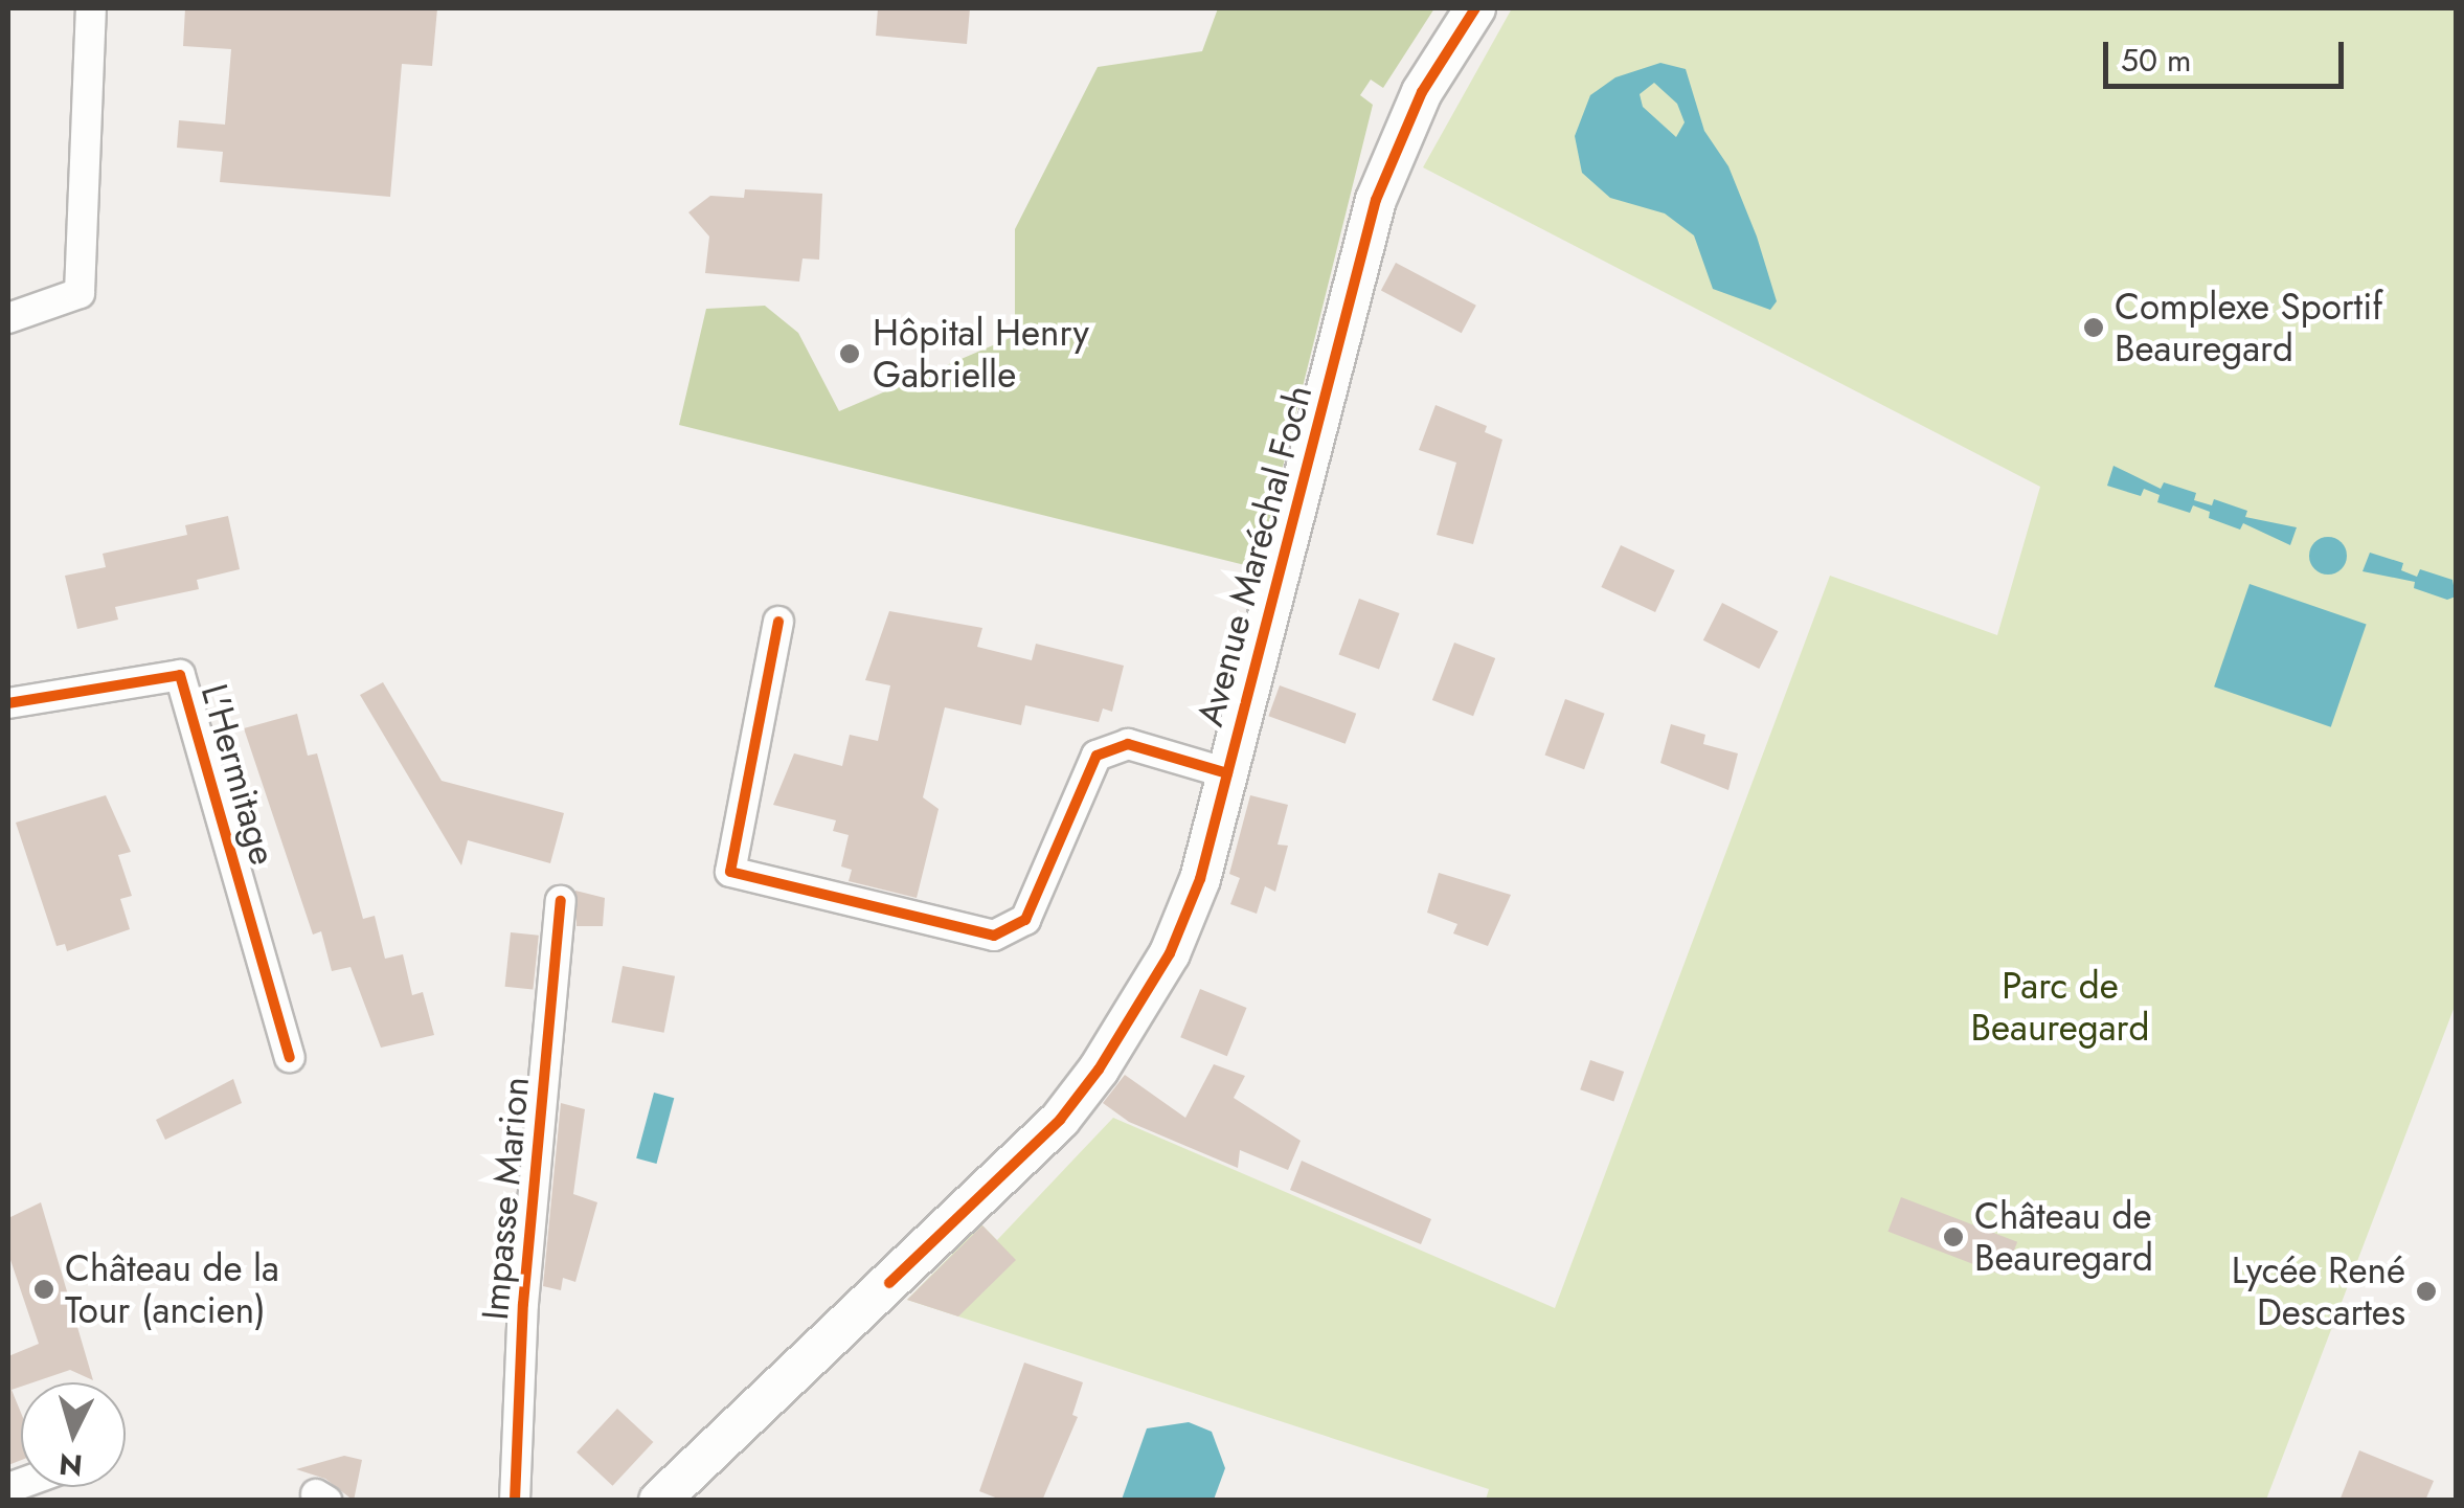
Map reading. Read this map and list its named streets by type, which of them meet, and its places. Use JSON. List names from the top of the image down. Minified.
{"streets":{"main road":["Avenue Maréchal Foch"],"street":["L'Hermitage","Impasse Marion"]},"parks":["Parc de Beauregard"],"places":["Complexe Sportif Beauregard","Hôpital Henry Gabrielle","Château de Beauregard","Château de la Tour (ancien)","Lycée René Descartes"],"scale_bar":"50 m","north":"bottom"}
